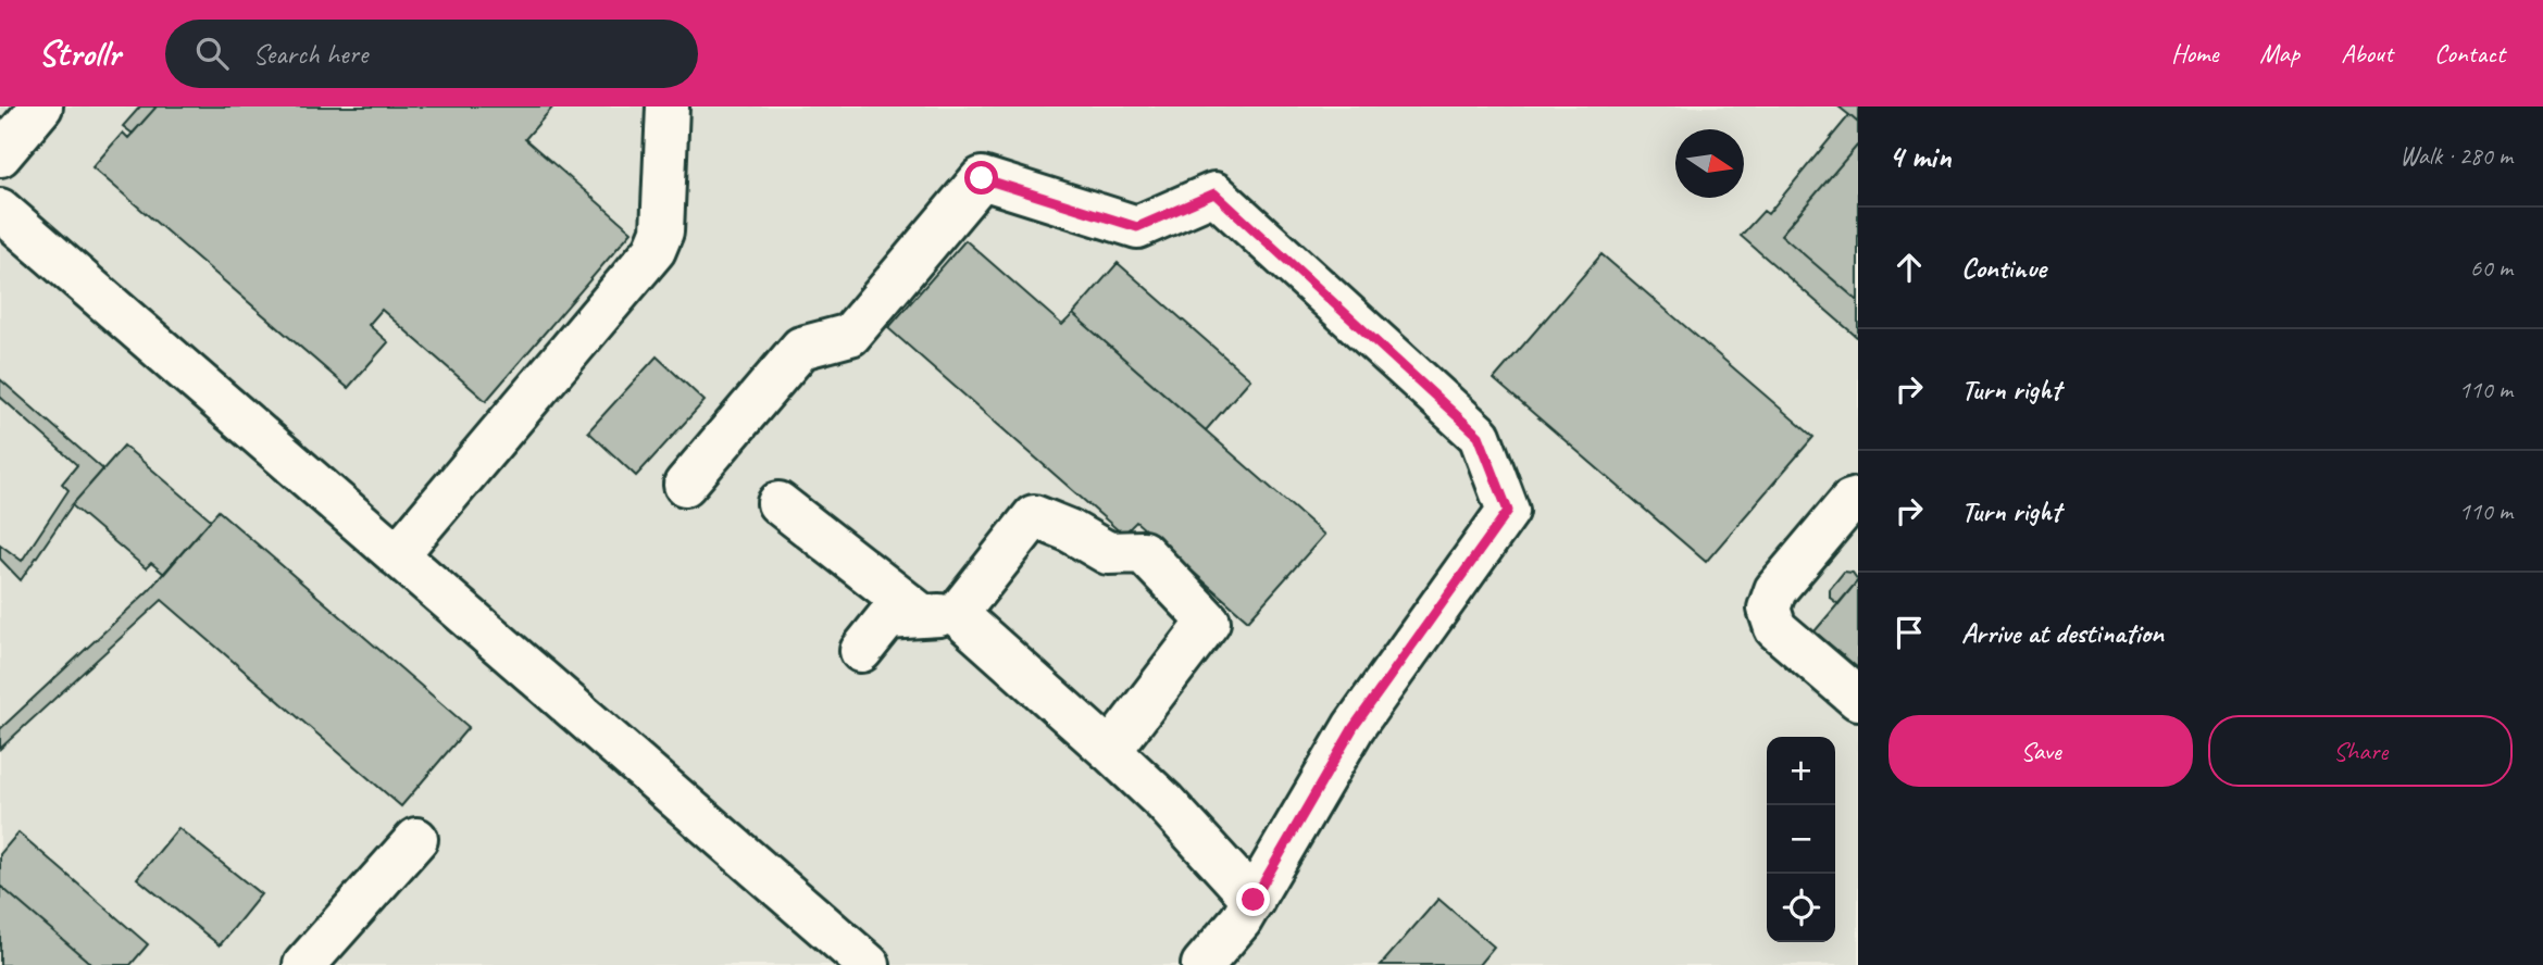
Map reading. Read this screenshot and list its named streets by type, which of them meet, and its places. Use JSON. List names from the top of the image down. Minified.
{"north":"right","page":{"header":"Strollr","search":"Search here","nav":["Home","Map","About","Contact"],"heading":["4 min","Walk · 280 m"],"list":[["Continue","60 m"],["Turn right","110 m"],["Turn right","110 m"],"Arrive at destination"],"buttons":["Save","Share"],"map_buttons":["+","−"]}}
